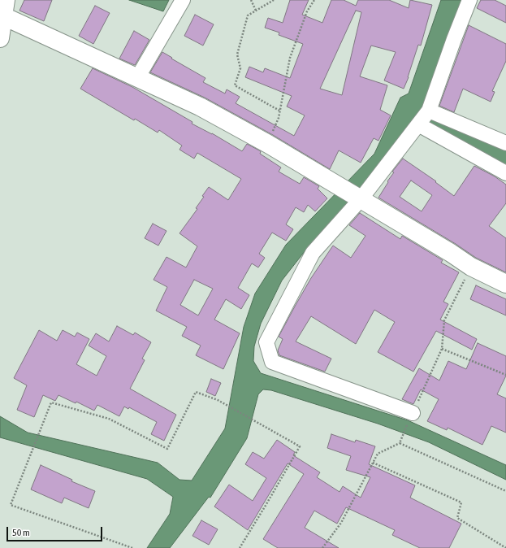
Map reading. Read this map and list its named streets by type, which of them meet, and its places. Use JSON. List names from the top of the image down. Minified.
{"scale_bar":"50 m"}
